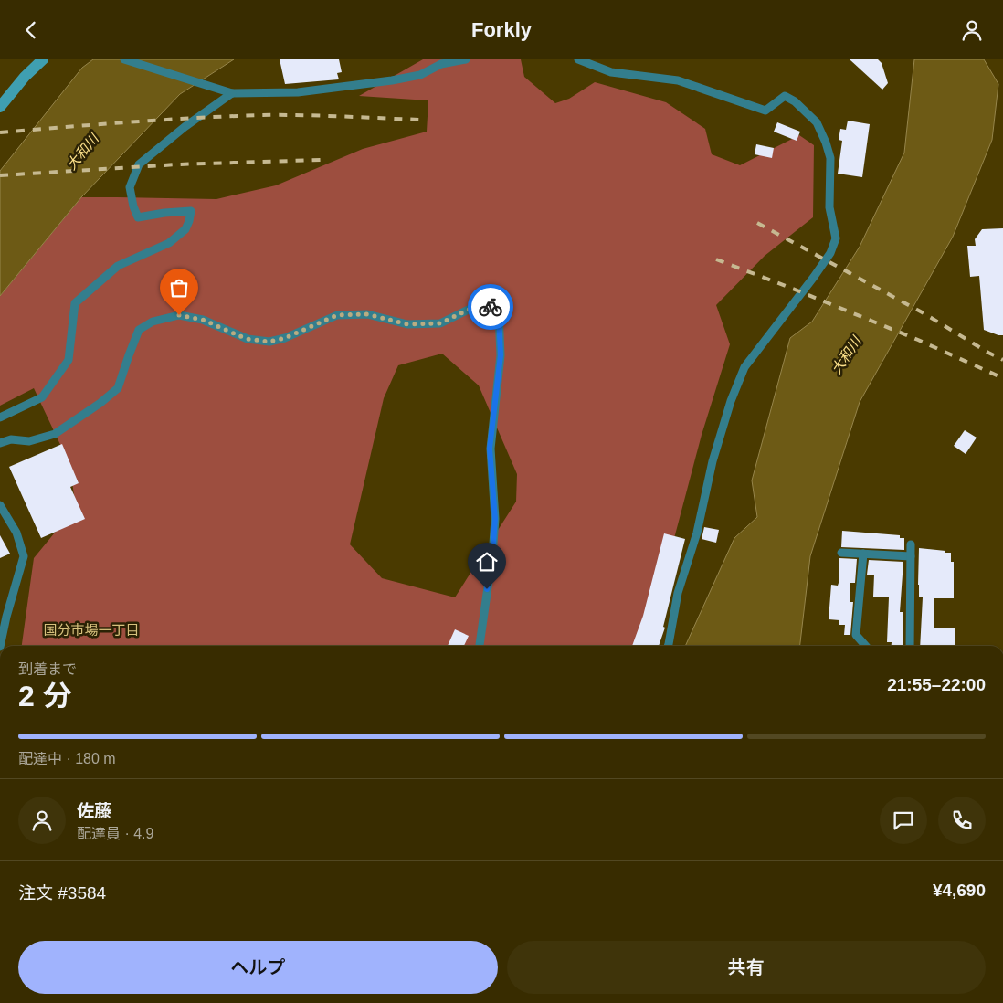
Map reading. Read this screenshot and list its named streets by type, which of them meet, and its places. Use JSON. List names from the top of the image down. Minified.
{"districts":["国分市場一丁目"],"water":["大和川"],"page":{"header":"Forkly","heading":["2 分","到着まで","21:55–22:00"],"panel":["佐藤","配達員 · 4.9","注文 #3584","¥4,690"],"bar":"配達中 · 180 m","buttons":["ヘルプ","共有"]}}
